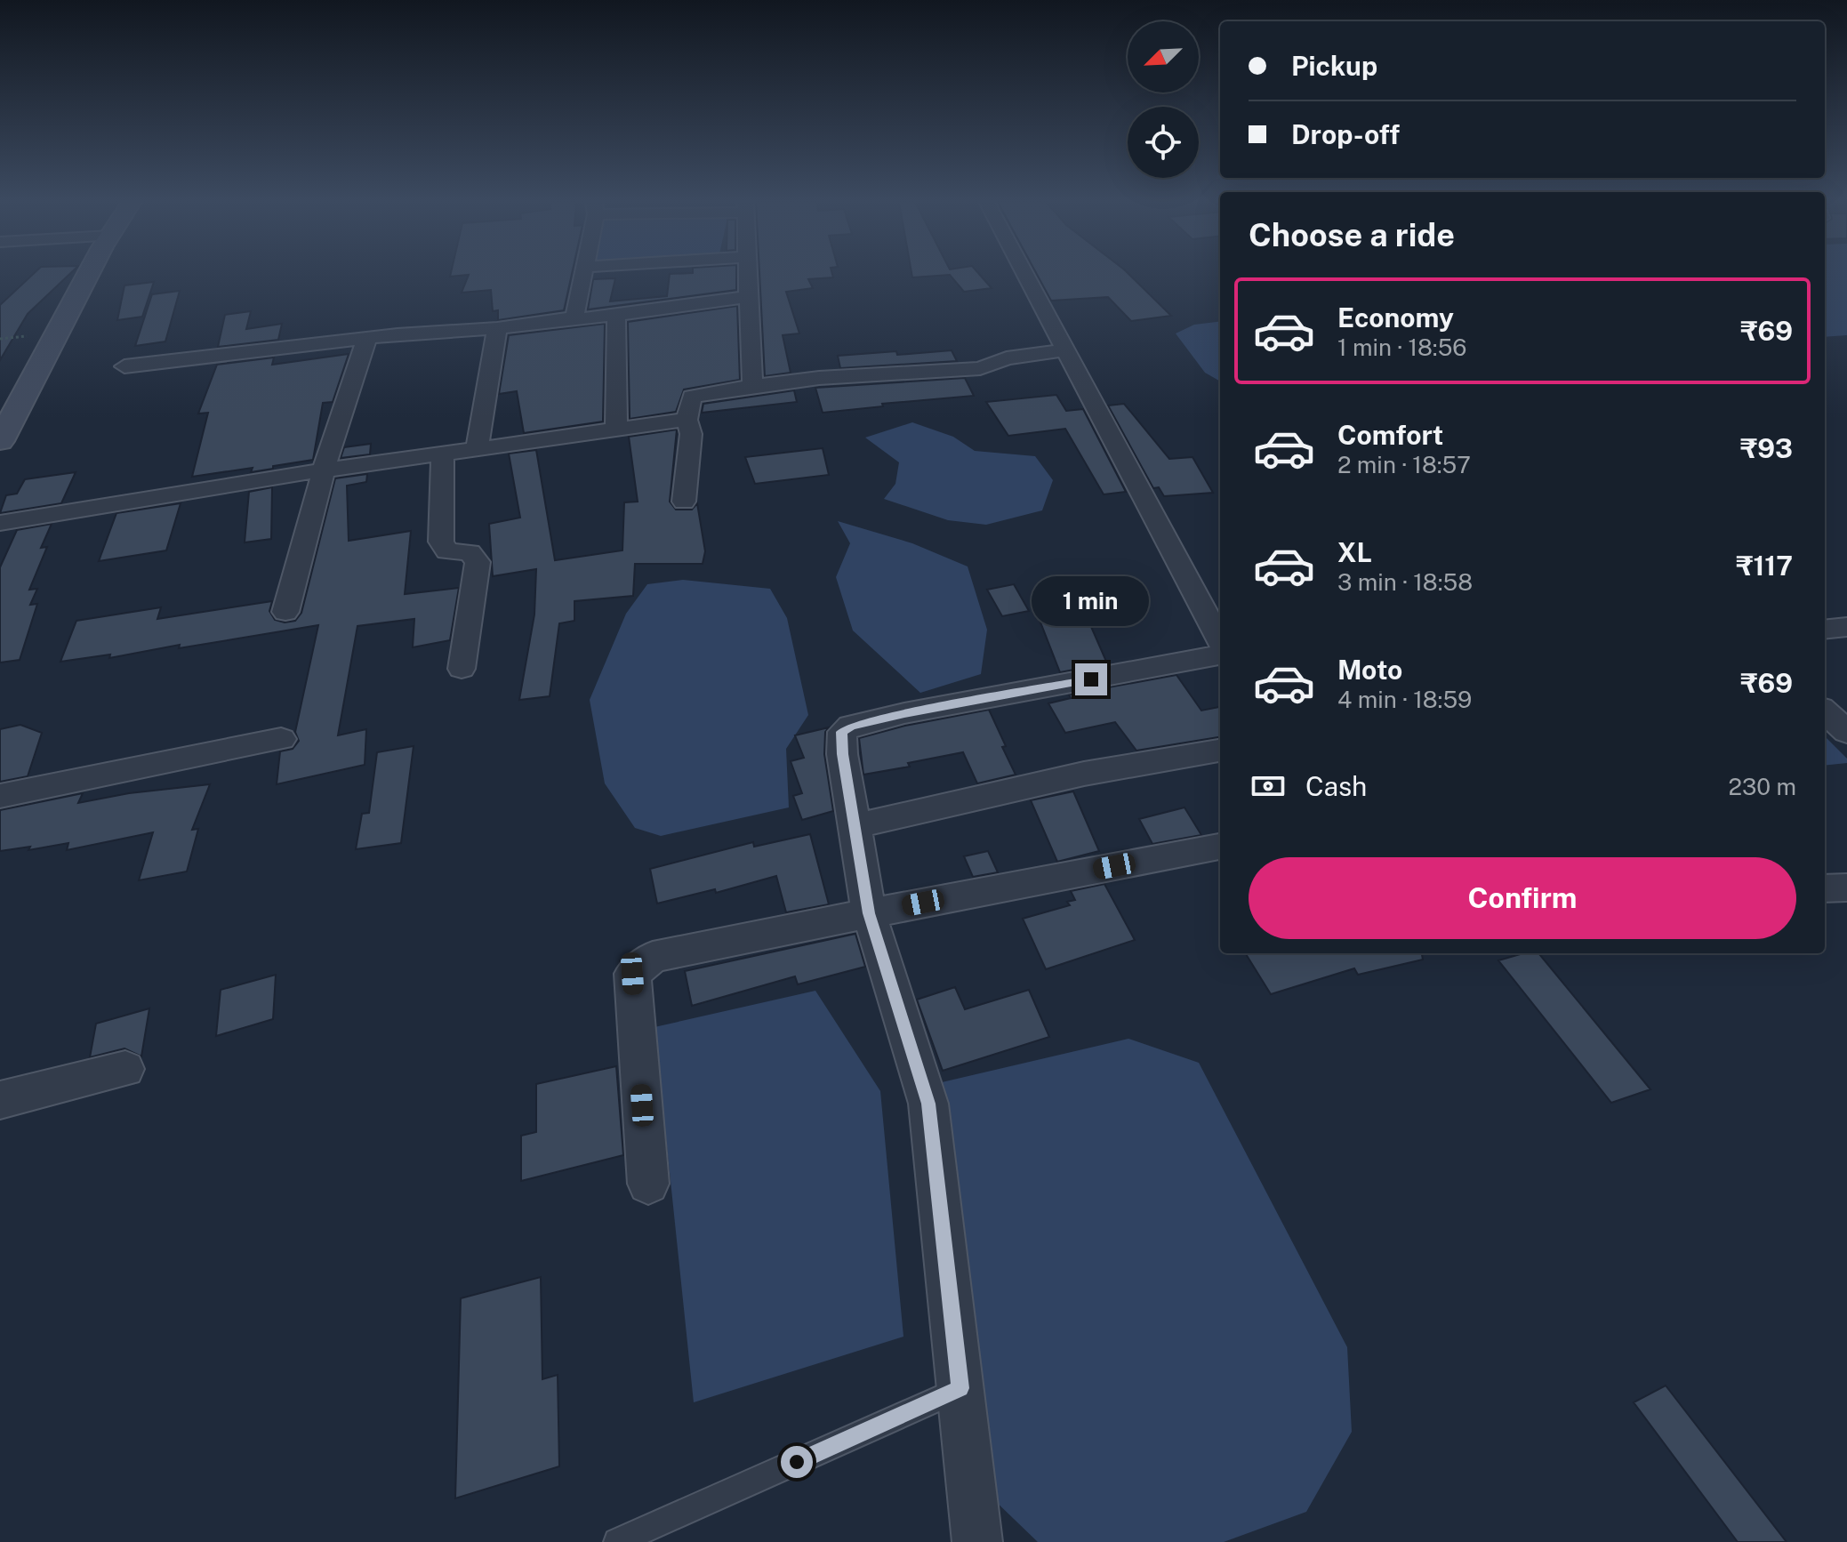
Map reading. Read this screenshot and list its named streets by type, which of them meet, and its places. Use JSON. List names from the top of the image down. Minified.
{"north":"bottom left","page":{"banner":["Pickup","Drop-off"],"heading":"Choose a ride","list":[{"name":"Economy","note":"1 min · 18:56","value":"₹69"},{"name":"Comfort","note":"2 min · 18:57","value":"₹93"},{"name":"XL","note":"3 min · 18:58","value":"₹117"},{"name":"Moto","note":"4 min · 18:59","value":"₹69"}],"bubble":"1 min","pay":["Cash","230 m"],"buttons":"Confirm"}}
